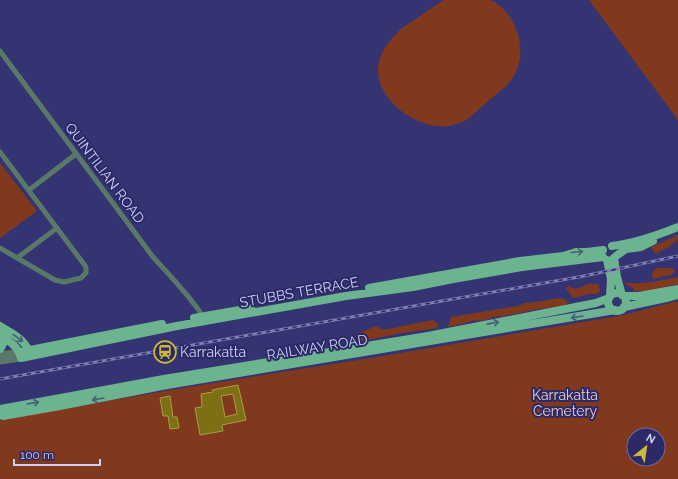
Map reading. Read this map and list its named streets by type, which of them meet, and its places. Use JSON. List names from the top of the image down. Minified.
{"streets":{"main road":["STUBBS TERRACE","RAILWAY ROAD"],"street":["QUINTILIAN ROAD"]},"crossings":[["QUINTILIAN ROAD","STUBBS TERRACE"]],"parks":["Karrakatta Cemetery"],"places":{"station":["Karrakatta"]},"scale_bar":"100 m","north":"top right"}
